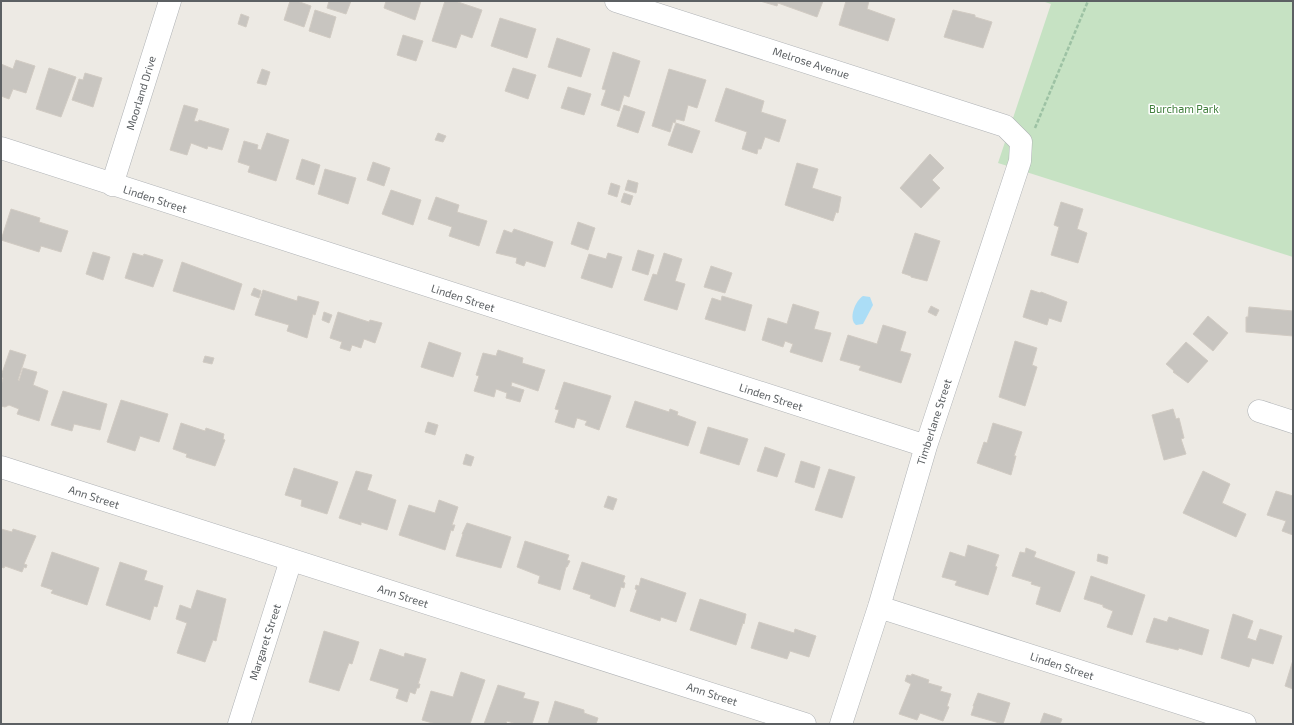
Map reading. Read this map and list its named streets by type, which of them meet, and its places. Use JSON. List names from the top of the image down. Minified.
{"streets":{"street":["Melrose Avenue","Moorland Drive","Linden Street","Timberlane Street","Ann Street","Margaret Street"]},"crossings":[["Melrose Avenue","Timberlane Street"],["Moorland Drive","Linden Street"],["Linden Street","Timberlane Street"],["Ann Street","Margaret Street"]],"parks":["Burcham Park"]}
